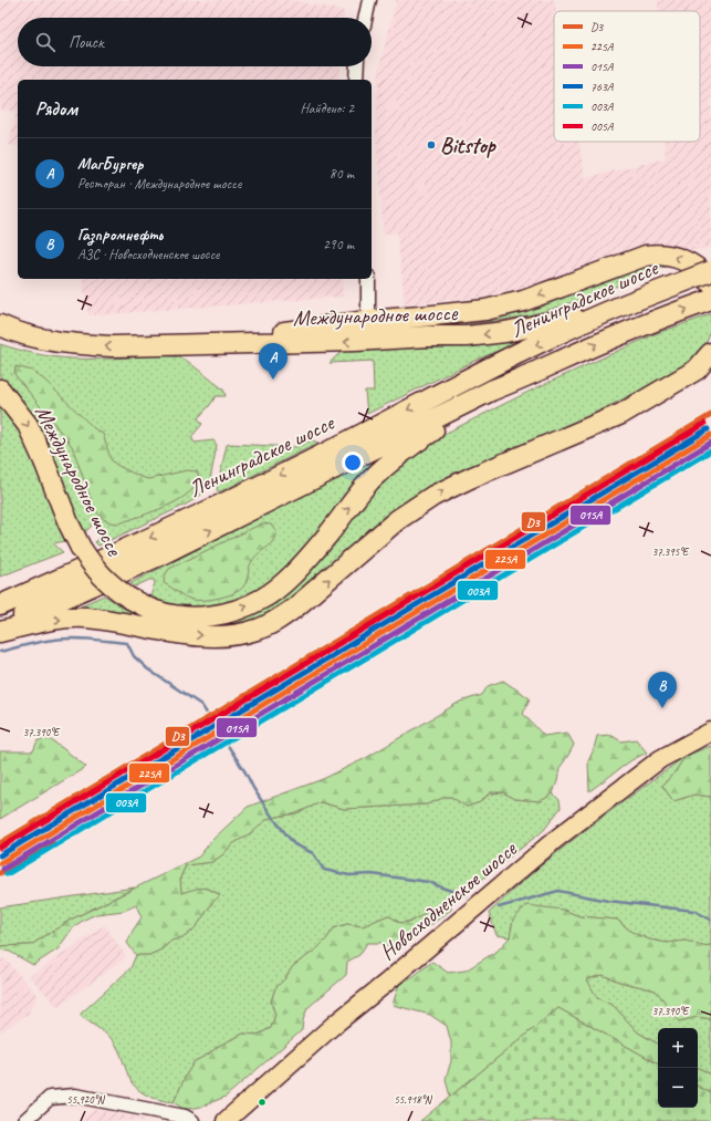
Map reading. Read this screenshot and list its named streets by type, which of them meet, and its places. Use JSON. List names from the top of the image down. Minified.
{"streets":{"highway":["Ленинградское шоссе","Международное шоссе"],"main road":["Новосходненское шоссе"]},"crossings":[["Ленинградское шоссе","Международное шоссе"]],"places":["Bitstop"],"lines":["transit line D3","transit line 005А","transit line 763А","transit line 225А","transit line 015А","transit line 003А"],"legend":["D3","225А","015А","763А","003А","005А"],"page":{"search":"Поиск","heading":["Рядом","Найдено: 2"],"list":[{"mark":"A","name":"МагБургер","note":"Ресторан · Международное шоссе","value":"80 m"},{"mark":"B","name":"Газпромнефть","note":"АЗС · Новосходненское шоссе","value":"290 m"}],"pins":["A","B"],"map_buttons":["+","−"]},"coordinates":["37.395°E","37.390°E","55.920°N","55.918°N"]}
